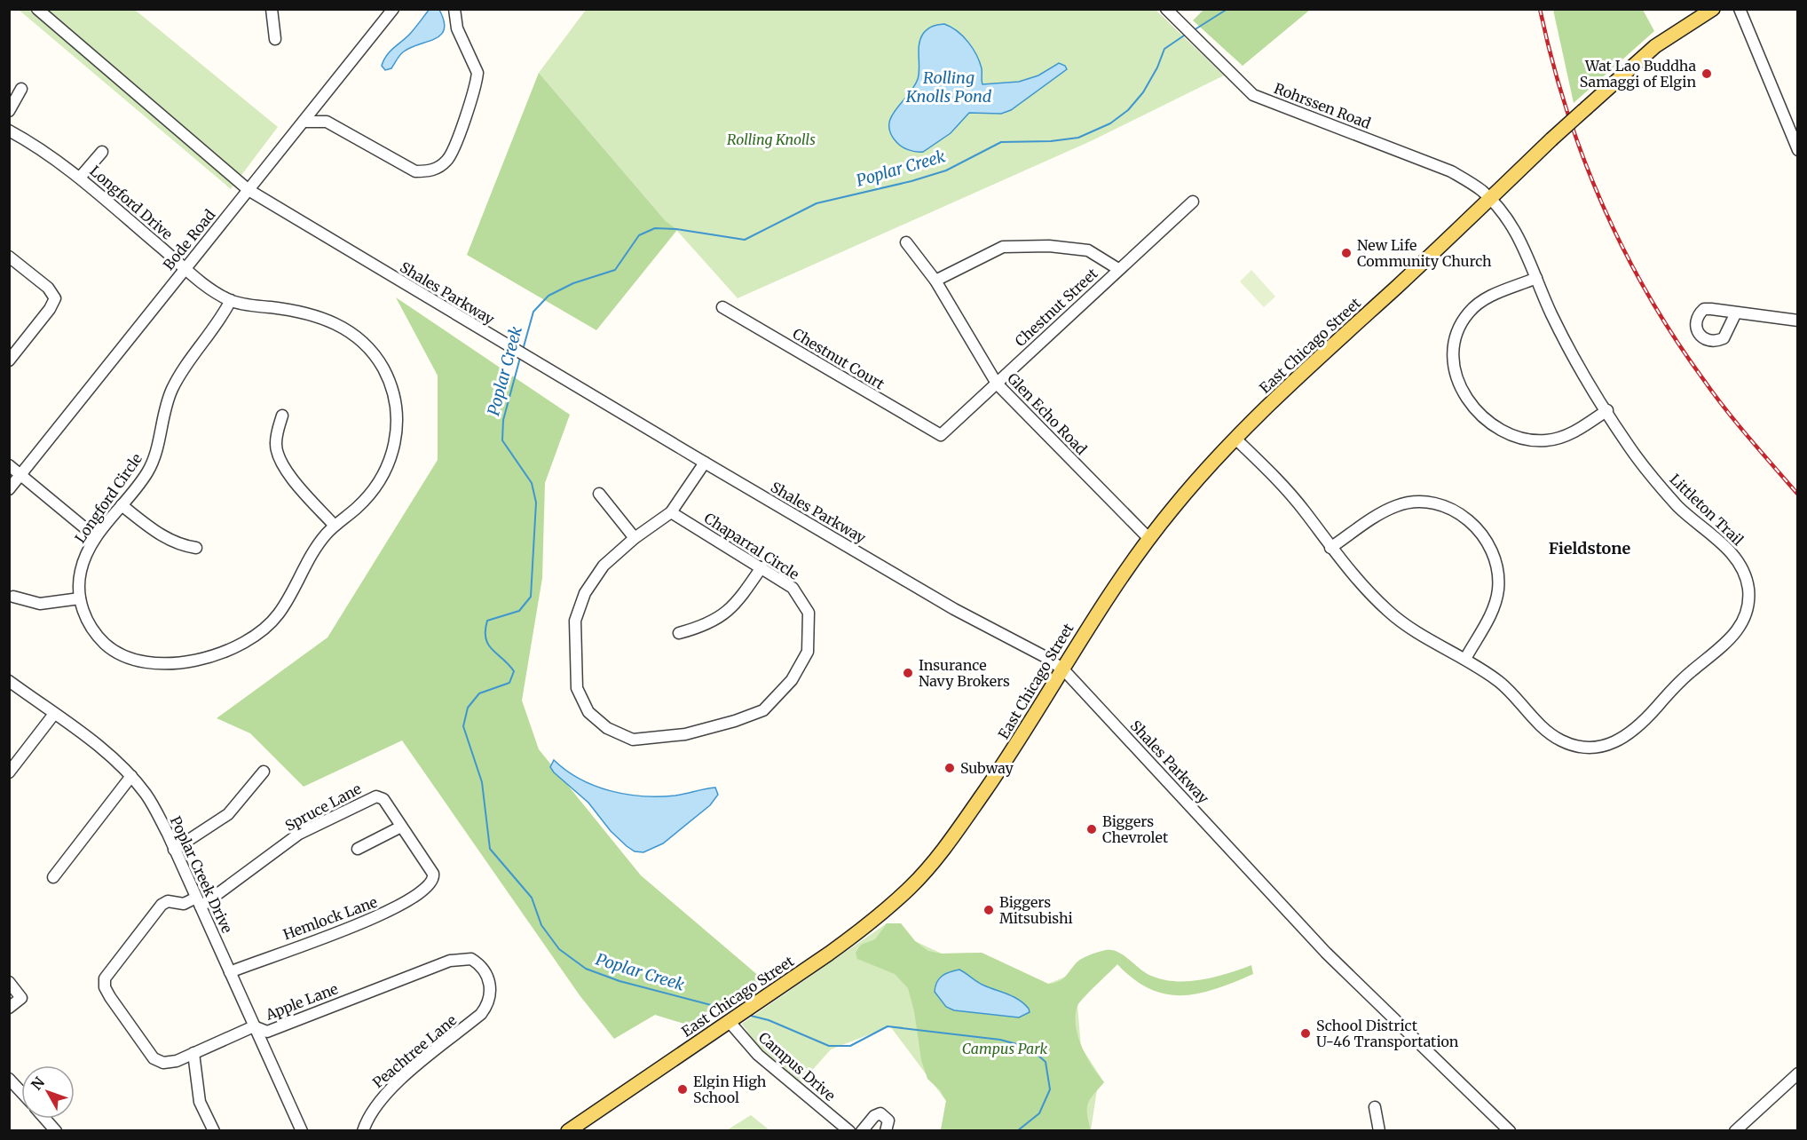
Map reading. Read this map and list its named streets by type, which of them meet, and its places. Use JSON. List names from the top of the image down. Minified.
{"streets":{"main road":["East Chicago Street"],"street":["Rohrssen Road","Longford Drive","Bode Road","Shales Parkway","Chestnut Street","Chestnut Court","Glen Echo Road","Longford Circle","Littleton Trail","Chaparral Circle","Spruce Lane","Poplar Creek Drive","Hemlock Lane","Apple Lane","Peachtree Lane","Campus Drive"]},"crossings":[["Rohrssen Road","East Chicago Street"],["Rohrssen Road","Littleton Trail"],["Longford Drive","Bode Road"],["Longford Drive","Longford Circle"],["Bode Road","Shales Parkway"],["Shales Parkway","East Chicago Street"],["Shales Parkway","Chaparral Circle"],["Chestnut Street","Chestnut Court"],["Chestnut Street","Glen Echo Road"],["East Chicago Street","Glen Echo Road"],["East Chicago Street","Littleton Trail"],["East Chicago Street","Campus Drive"],["Spruce Lane","Poplar Creek Drive"],["Spruce Lane","Hemlock Lane"],["Spruce Lane","Apple Lane"],["Poplar Creek Drive","Hemlock Lane"],["Poplar Creek Drive","Apple Lane"],["Apple Lane","Peachtree Lane"]],"districts":["Fieldstone"],"water":["Rolling Knolls Pond","Poplar Creek"],"parks":["Rolling Knolls","Campus Park"],"places":["Wat Lao Buddha Samaggi of Elgin","New Life Community Church","Insurance Navy Brokers","Subway","Biggers Chevrolet","Biggers Mitsubishi","School District U-46 Transportation","Elgin High School"],"north":"top left"}
